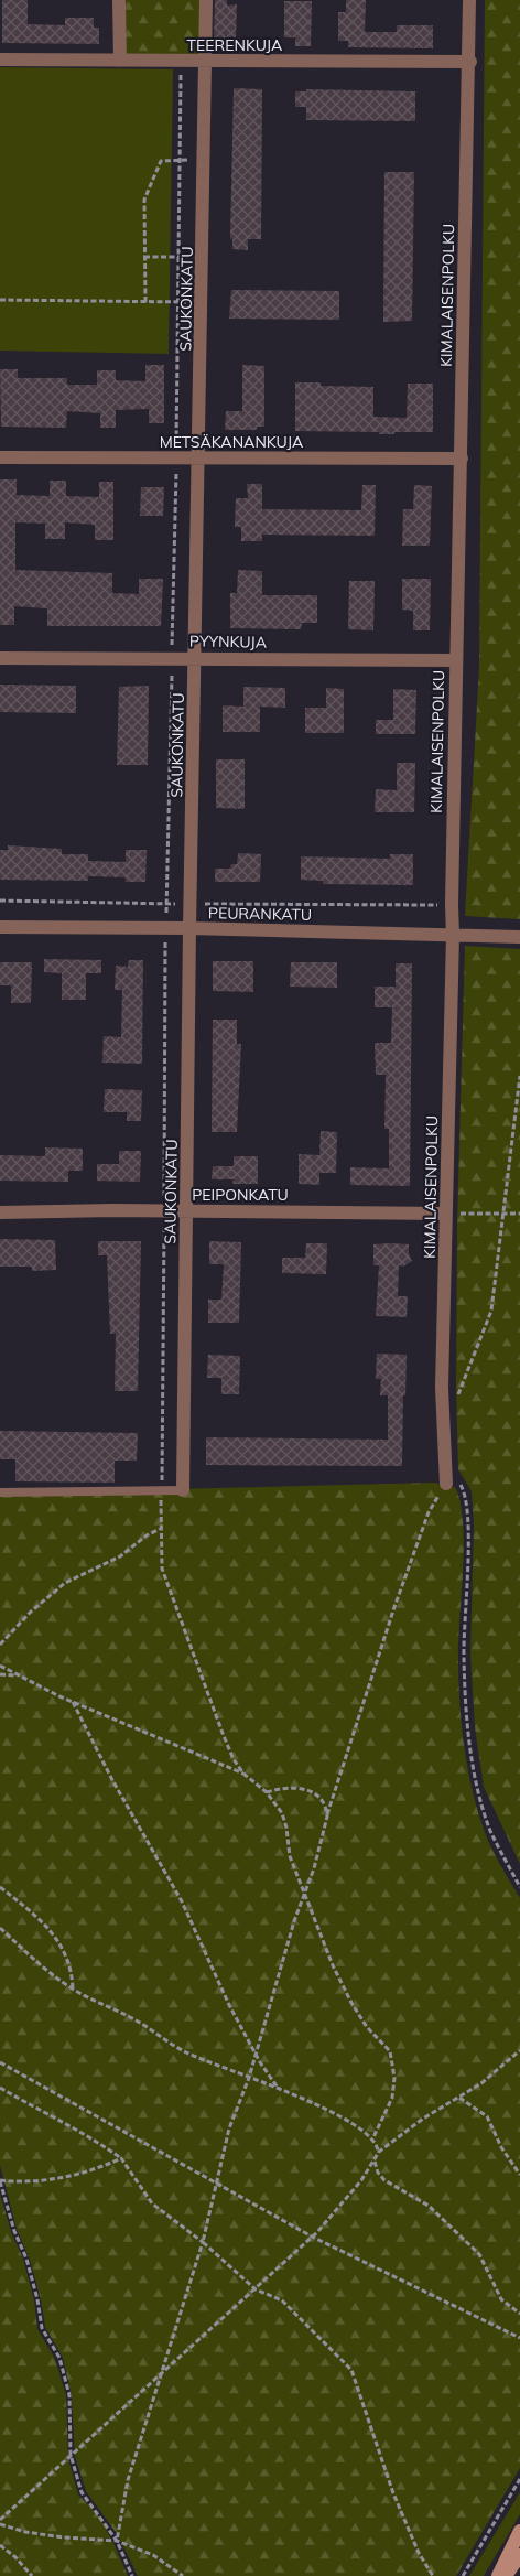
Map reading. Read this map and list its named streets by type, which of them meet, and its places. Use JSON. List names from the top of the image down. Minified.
{"streets":{"street":["TEERENKUJA","KIMALAISENPOLKU","SAUKONKATU","METSÄKANANKUJA","PYYNKUJA","PEURANKATU","PEIPONKATU"]},"crossings":[["TEERENKUJA","KIMALAISENPOLKU"],["TEERENKUJA","SAUKONKATU"],["KIMALAISENPOLKU","METSÄKANANKUJA"],["KIMALAISENPOLKU","PYYNKUJA"],["KIMALAISENPOLKU","PEURANKATU"],["KIMALAISENPOLKU","PEIPONKATU"],["SAUKONKATU","METSÄKANANKUJA"],["SAUKONKATU","PYYNKUJA"],["SAUKONKATU","PEURANKATU"],["SAUKONKATU","PEIPONKATU"]]}
